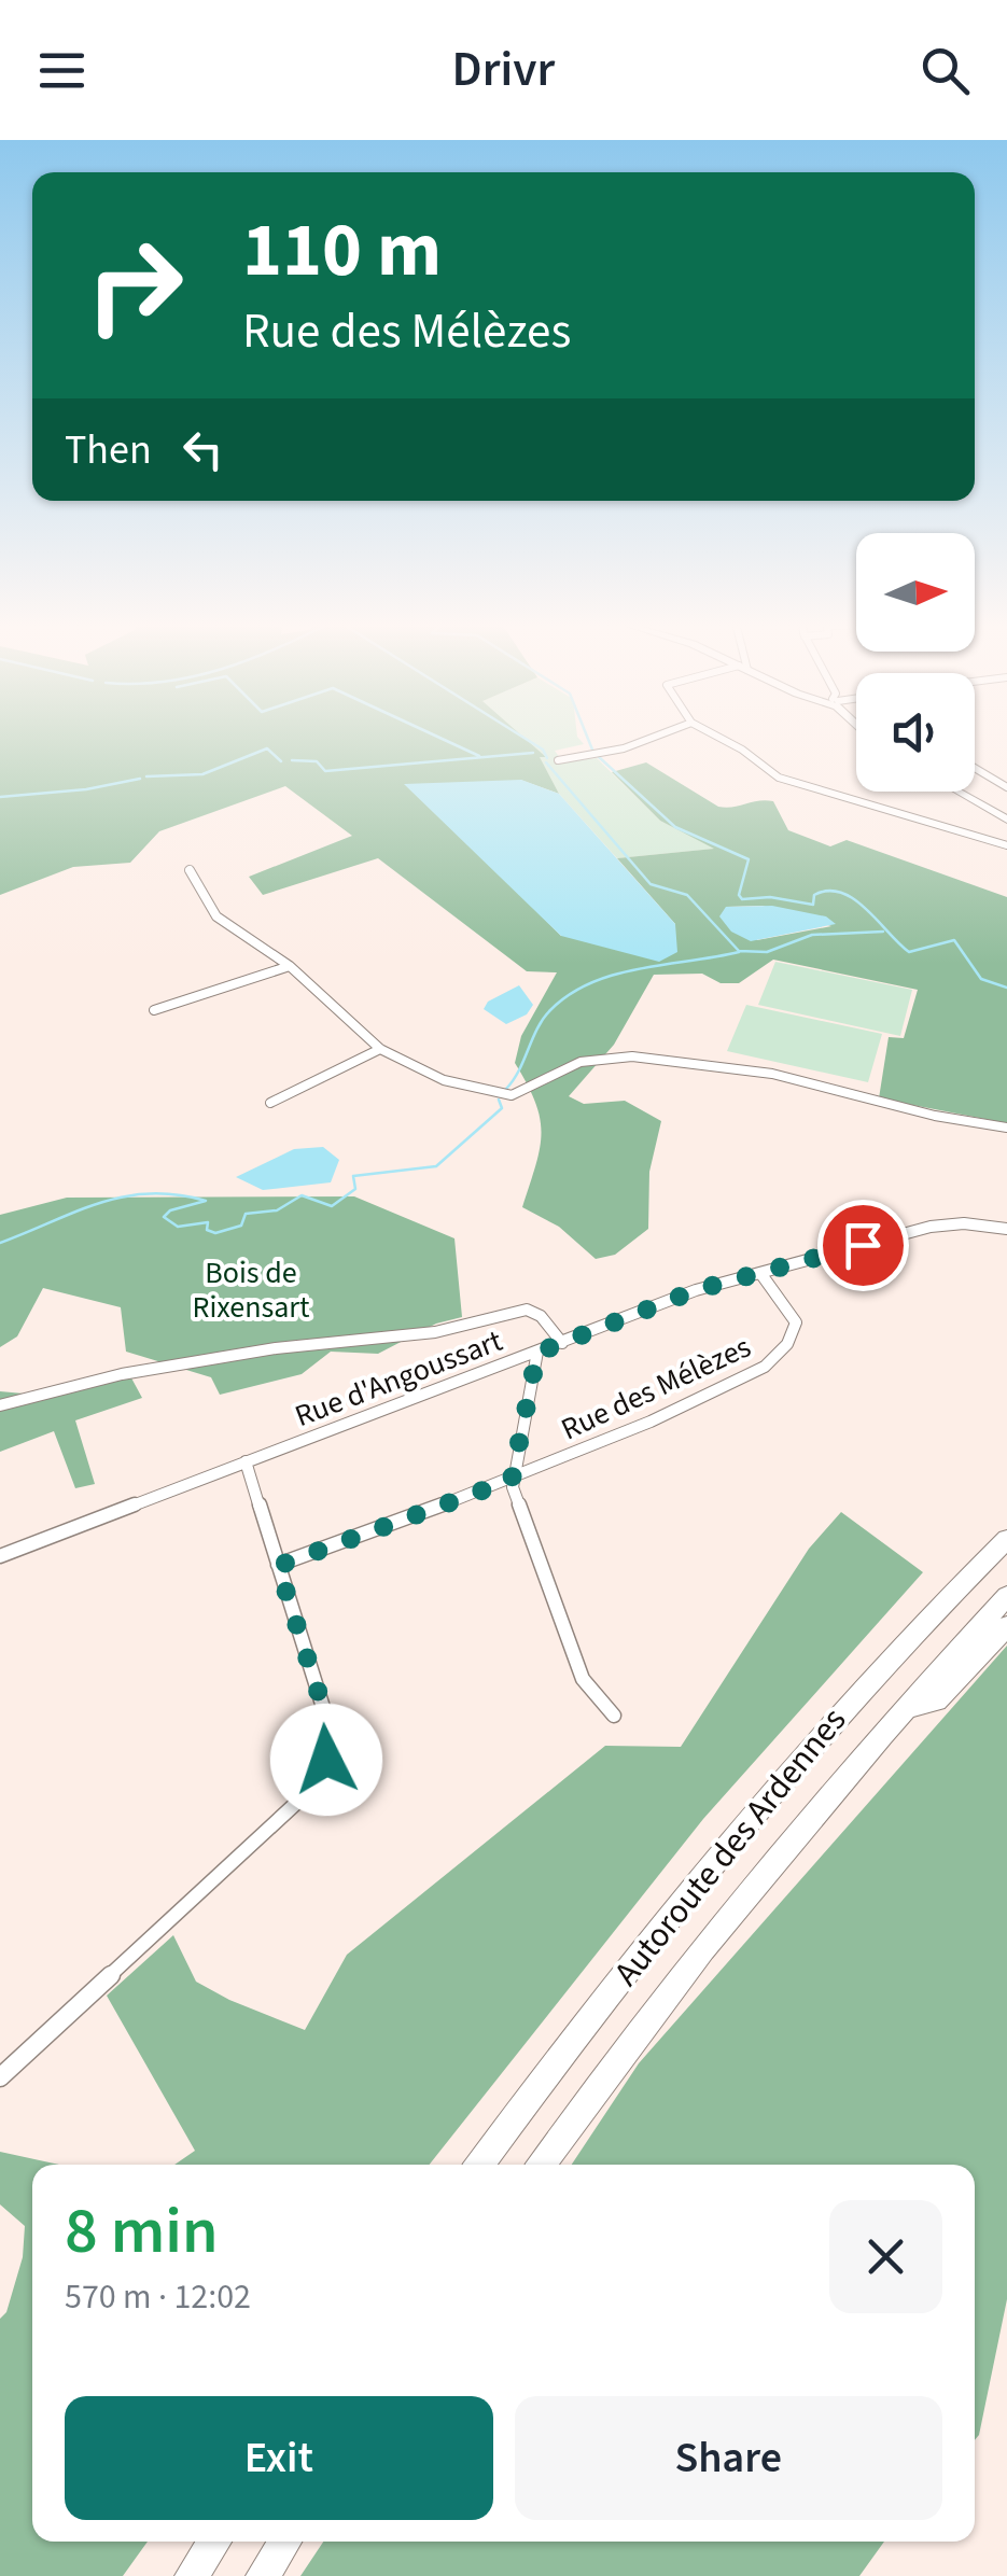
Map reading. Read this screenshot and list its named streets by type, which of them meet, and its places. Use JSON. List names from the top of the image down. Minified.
{"streets":{"highway":["Autoroute des Ardennes"],"street":["Rue d'Angoussart","Rue des Mélèzes"]},"crossings":[["Rue d'Angoussart","Rue des Mélèzes"]],"parks":["Bois de Rixensart"],"north":"right","page":{"header":"Drivr","turn":["110 m","Rue des Mélèzes"],"then":"Then","heading":["8 min","570 m · 12:02"],"buttons":["Exit","Share"]}}
